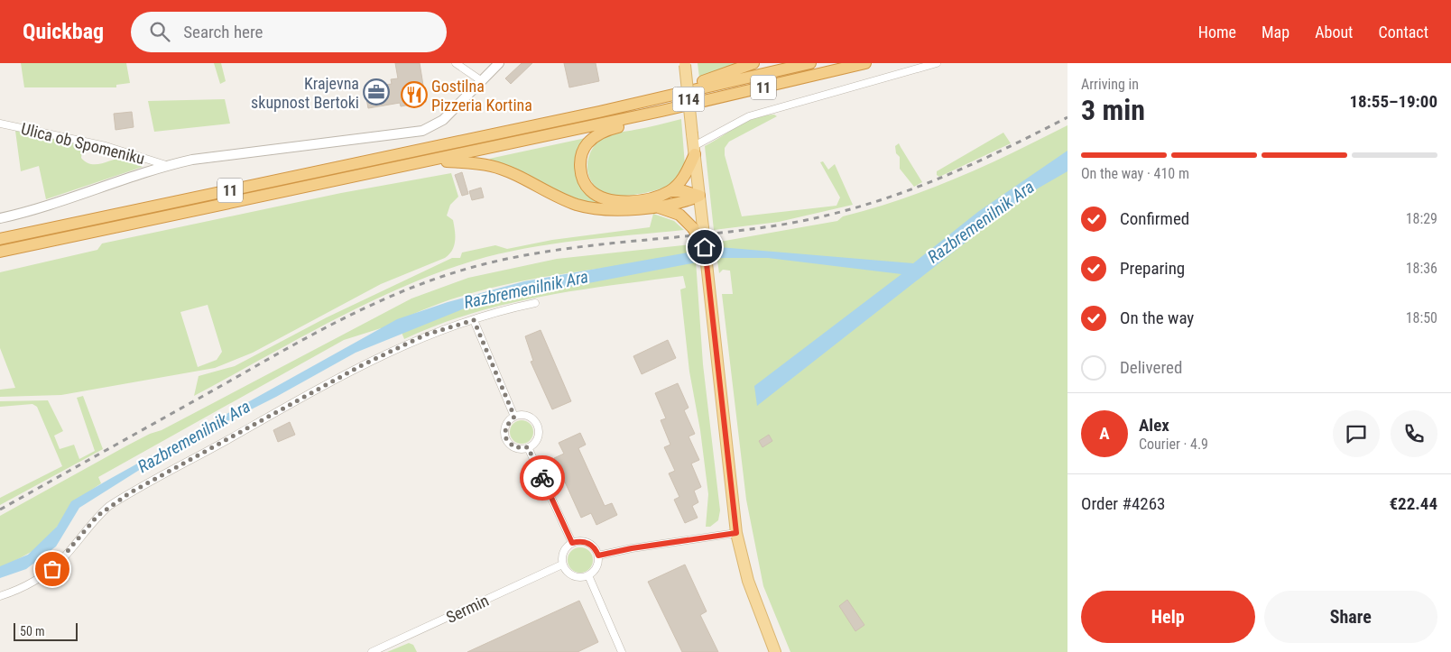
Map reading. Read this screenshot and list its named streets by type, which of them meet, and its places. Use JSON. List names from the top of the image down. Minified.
{"streets":{"highway":["11"],"main road":["114"],"street":["Ulica ob Spomeniku","Sermin"]},"water":["Razbremenilnik Ara"],"places":{"office":["Krajevna skupnost Bertoki"],"restaurant":["Gostilna Pizzeria Kortina"]},"scale_bar":"50 m","page":{"header":"Quickbag","search":"Search here","nav":["Home","Map","About","Contact"],"heading":["3 min","Arriving in","18:55–19:00"],"panel":["Alex","Courier · 4.9","Order #4263","€22.44"],"bar":"On the way · 410 m","list":[["Confirmed","18:29"],["Preparing","18:36"],["On the way","18:50"],"Delivered"],"round":"A","buttons":["Help","Share"],"scale":"50 m"}}
